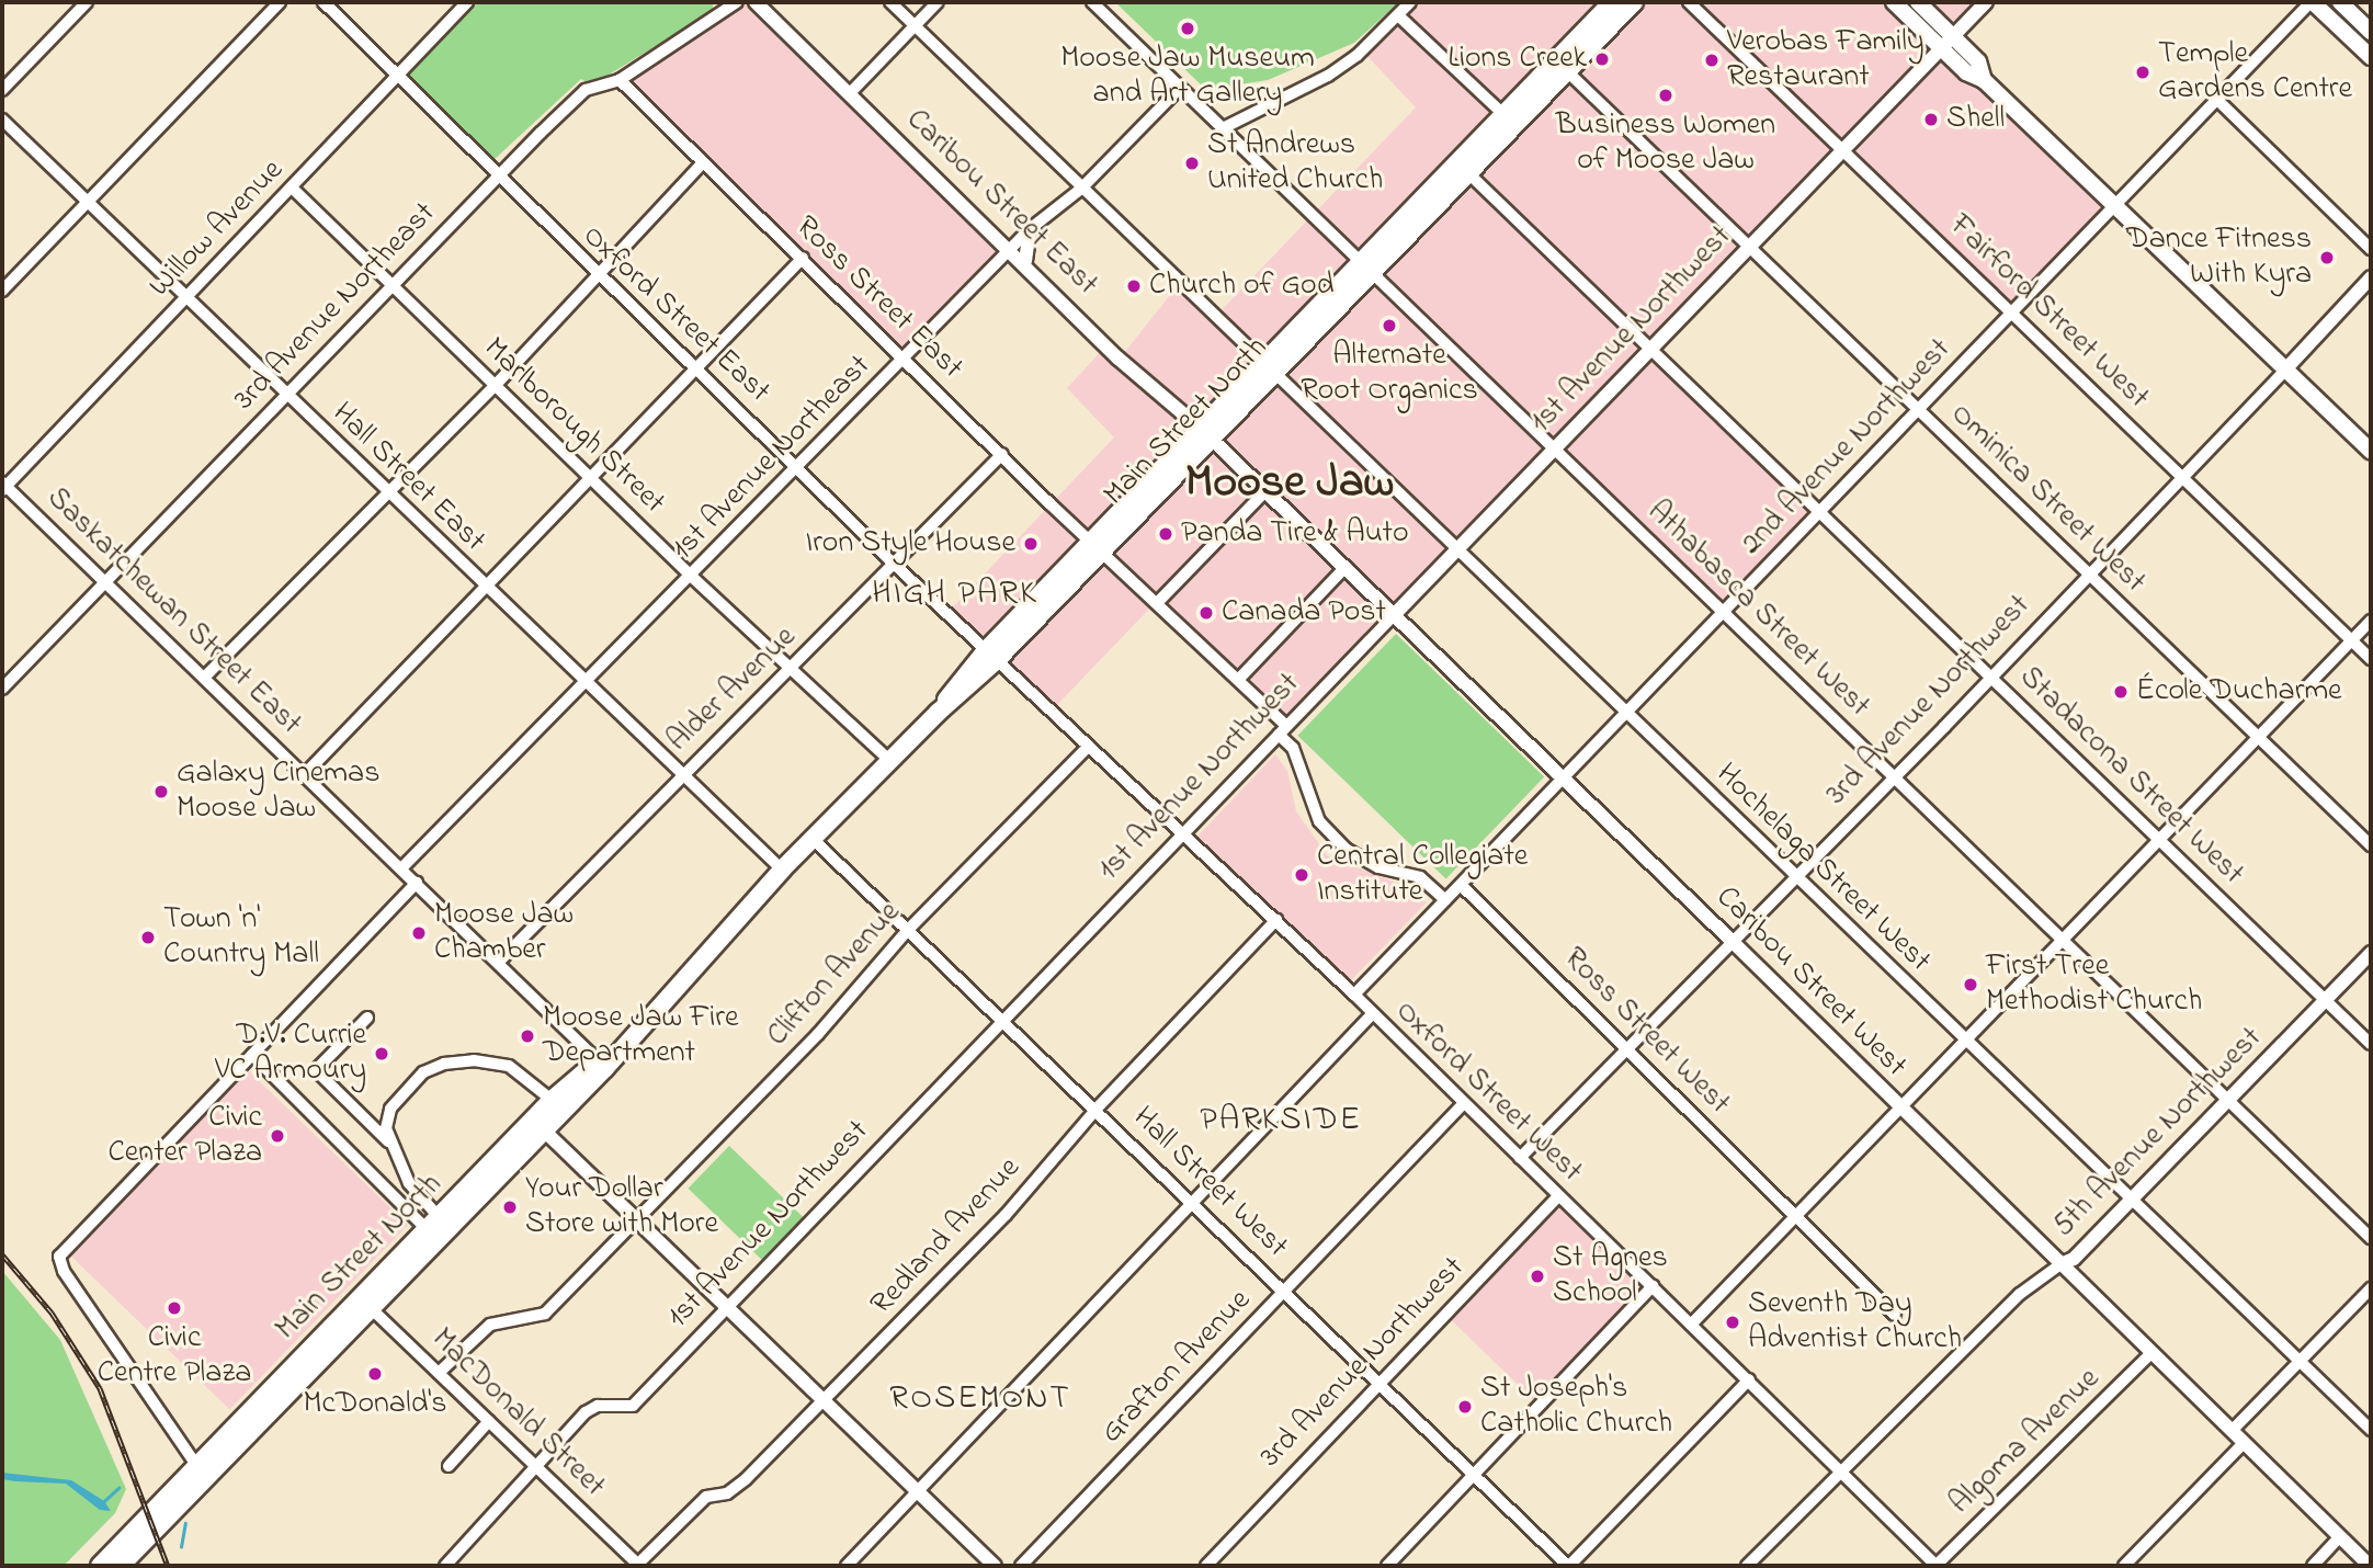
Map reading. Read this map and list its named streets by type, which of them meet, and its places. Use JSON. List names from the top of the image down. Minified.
{"streets":{"main road":["Main Street North"],"street":["Caribou Street East","Willow Avenue","Ross Street East","3rd Avenue Northeast","Fairford Street West","Oxford Street East","1st Avenue Northwest","Marlborough Street","2nd Avenue Northwest","1st Avenue Northeast","Hall Street East","Ominica Street West","Athabasca Street West","Saskatchewan Street East","Alder Avenue","3rd Avenue Northwest","Stadacona Street West","Hochelaga Street West","Clifton Avenue","Caribou Street West","Ross Street West","Oxford Street West","5th Avenue Northwest","Hall Street West","Redland Avenue","Grafton Avenue","MacDonald Street","Algoma Avenue"]},"crossings":[["Caribou Street East","Main Street North"],["Caribou Street East","1st Avenue Northeast"],["Caribou Street East","Caribou Street West"],["Willow Avenue","Oxford Street East"],["Willow Avenue","Marlborough Street"],["Willow Avenue","Hall Street East"],["Willow Avenue","Saskatchewan Street East"],["Ross Street East","3rd Avenue Northeast"],["Ross Street East","Main Street North"],["Ross Street East","1st Avenue Northeast"],["Ross Street East","Alder Avenue"],["3rd Avenue Northeast","Oxford Street East"],["3rd Avenue Northeast","Marlborough Street"],["3rd Avenue Northeast","Hall Street East"],["3rd Avenue Northeast","Saskatchewan Street East"],["Fairford Street West","1st Avenue Northwest"],["Fairford Street West","2nd Avenue Northwest"],["Fairford Street West","3rd Avenue Northwest"],["Oxford Street East","Main Street North"],["Oxford Street East","1st Avenue Northeast"],["Oxford Street East","Alder Avenue"],["Oxford Street East","Oxford Street West"],["1st Avenue Northwest","Ominica Street West"],["1st Avenue Northwest","Athabasca Street West"],["1st Avenue Northwest","Stadacona Street West"],["1st Avenue Northwest","Hochelaga Street West"],["1st Avenue Northwest","Caribou Street West"],["1st Avenue Northwest","Oxford Street West"],["1st Avenue Northwest","Hall Street West"],["1st Avenue Northwest","MacDonald Street"],["Main Street North","Marlborough Street"],["Main Street North","Hall Street East"],["Main Street North","Ominica Street West"],["Main Street North","Athabasca Street West"],["Main Street North","Saskatchewan Street East"],["Main Street North","Stadacona Street West"],["Main Street North","Hochelaga Street West"],["Main Street North","Caribou Street West"],["Main Street North","Oxford Street West"],["Main Street North","Hall Street West"],["Main Street North","MacDonald Street"],["Marlborough Street","1st Avenue Northeast"],["Marlborough Street","Alder Avenue"],["2nd Avenue Northwest","Ominica Street West"],["2nd Avenue Northwest","Athabasca Street West"],["2nd Avenue Northwest","Stadacona Street West"],["2nd Avenue Northwest","Hochelaga Street West"],["2nd Avenue Northwest","Caribou Street West"],["2nd Avenue Northwest","Ross Street West"],["2nd Avenue Northwest","Oxford Street West"],["1st Avenue Northeast","Hall Street East"],["1st Avenue Northeast","Athabasca Street West"],["1st Avenue Northeast","Saskatchewan Street East"],["1st Avenue Northeast","Hochelaga Street West"],["Hall Street East","Alder Avenue"],["Ominica Street West","3rd Avenue Northwest"],["Athabasca Street West","3rd Avenue Northwest"],["Athabasca Street West","5th Avenue Northwest"],["Saskatchewan Street East","Alder Avenue"],["3rd Avenue Northwest","Stadacona Street West"],["3rd Avenue Northwest","Hochelaga Street West"],["3rd Avenue Northwest","Caribou Street West"],["3rd Avenue Northwest","Ross Street West"],["3rd Avenue Northwest","Oxford Street West"],["3rd Avenue Northwest","Hall Street West"],["Stadacona Street West","5th Avenue Northwest"],["Hochelaga Street West","5th Avenue Northwest"],["Clifton Avenue","Oxford Street West"],["Clifton Avenue","Hall Street West"],["Clifton Avenue","MacDonald Street"],["Caribou Street West","5th Avenue Northwest"],["Caribou Street West","Algoma Avenue"],["Oxford Street West","5th Avenue Northwest"],["Oxford Street West","Redland Avenue"],["Oxford Street West","Grafton Avenue"],["Oxford Street West","Algoma Avenue"],["Hall Street West","Redland Avenue"],["Hall Street West","Grafton Avenue"],["Redland Avenue","MacDonald Street"]],"districts":["Moose Jaw","HIGH PARK","PARKSIDE","ROSEMONT"],"places":["Moose Jaw Museum and Art Gallery","Lions Creek","Verobas Family Restaurant","Temple Gardens Centre","Business Women of Moose Jaw","Shell","St Andrews United Church","Dance Fitness With Kyra","Church of God","Alternate Root Organics","Panda Tire & Auto","Iron Style House","Canada Post","École Ducharme","Galaxy Cinemas Moose Jaw","Central Collegiate Institute","Moose Jaw Chamber","Town 'n' Country Mall","First Tree Methodist Church","Moose Jaw Fire Department","D.V. Currie VC Armoury","Civic Center Plaza","Your Dollar Store with More","St Agnes School","Civic Centre Plaza","Seventh Day Adventist Church","McDonald's","St Joseph's Catholic Church"]}
